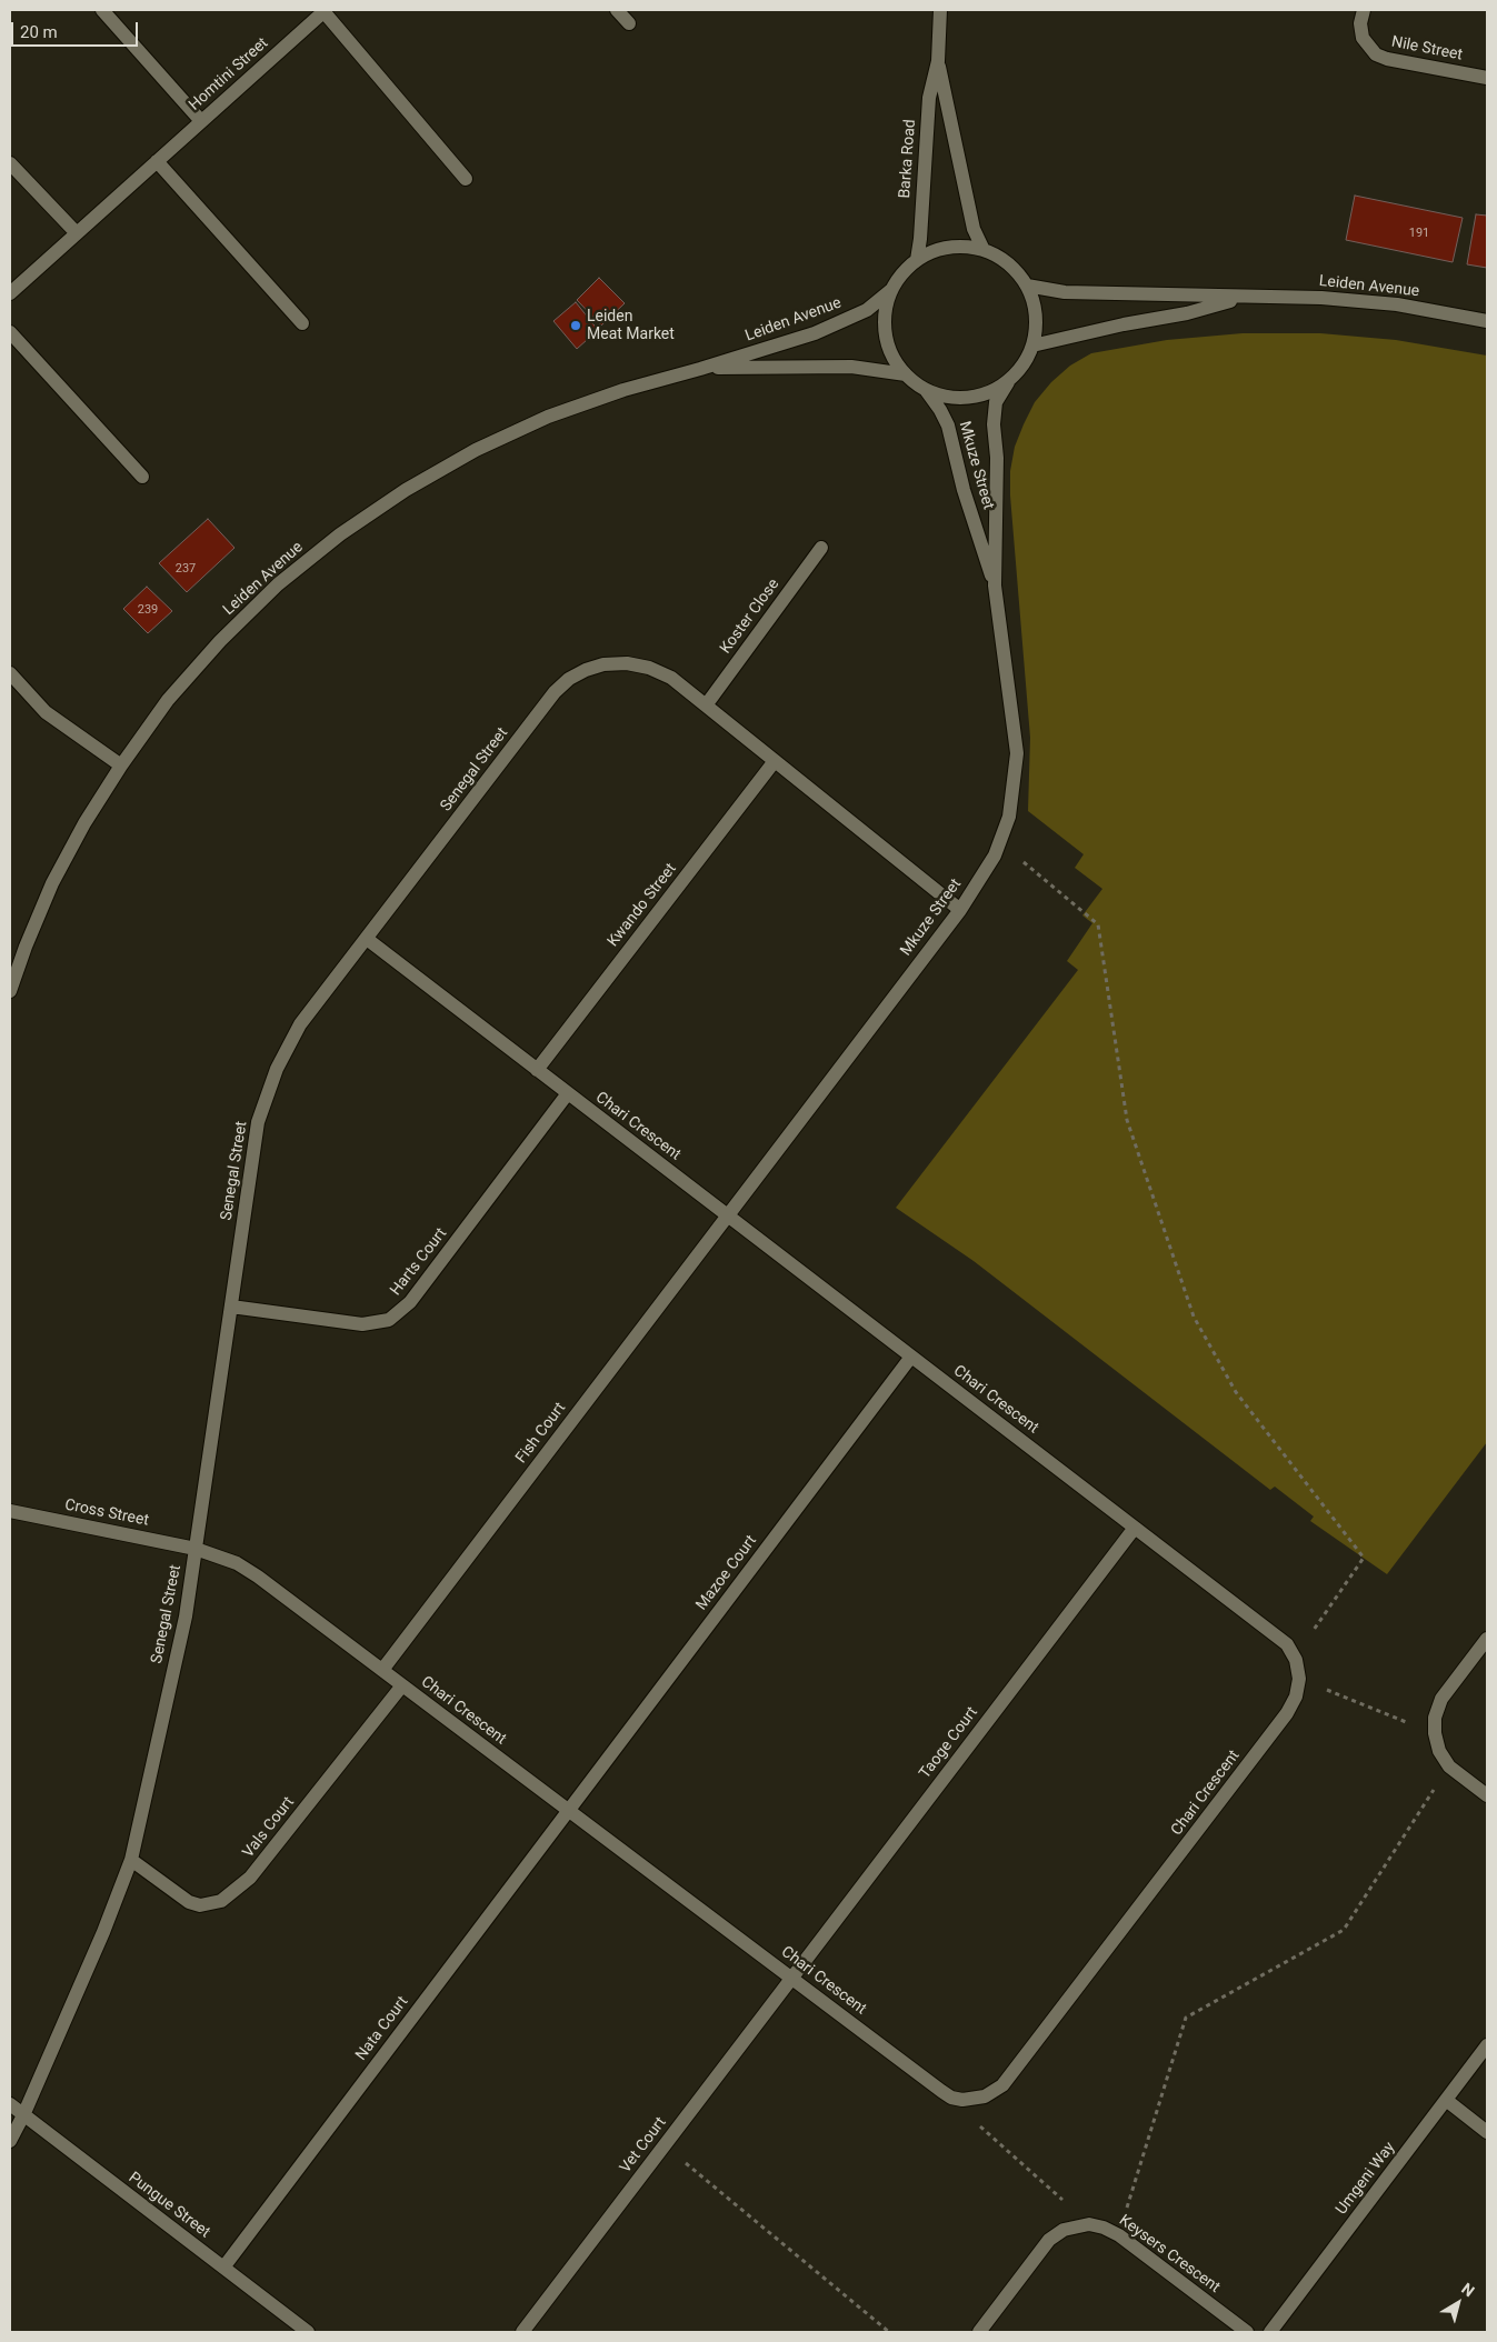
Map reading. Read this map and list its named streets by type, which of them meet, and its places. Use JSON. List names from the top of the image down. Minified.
{"streets":{"street":["Nile Street","Homtini Street","Barka Road","Leiden Avenue","Mkuze Street","Koster Close","Senegal Street","Kwando Street","Chari Crescent","Harts Court","Fish Court","Cross Street","Mazoe Court","Taoge Court","Vals Court","Nata Court","Vet Court","Umgeni Way","Pungue Street","Keysers Crescent"]},"crossings":[["Barka Road","Leiden Avenue"],["Barka Road","Mkuze Street"],["Leiden Avenue","Mkuze Street"],["Mkuze Street","Senegal Street"],["Mkuze Street","Chari Crescent"],["Mkuze Street","Fish Court"],["Koster Close","Senegal Street"],["Senegal Street","Kwando Street"],["Senegal Street","Chari Crescent"],["Senegal Street","Harts Court"],["Senegal Street","Cross Street"],["Senegal Street","Vals Court"],["Senegal Street","Pungue Street"],["Kwando Street","Chari Crescent"],["Chari Crescent","Harts Court"],["Chari Crescent","Fish Court"],["Chari Crescent","Cross Street"],["Chari Crescent","Mazoe Court"],["Chari Crescent","Taoge Court"],["Chari Crescent","Vals Court"],["Chari Crescent","Nata Court"],["Chari Crescent","Vet Court"],["Mazoe Court","Nata Court"],["Taoge Court","Vet Court"],["Nata Court","Pungue Street"]],"places":["Leiden Meat Market"],"house_numbers":["191","237","239"],"scale_bar":"20 m","north":"top right"}
